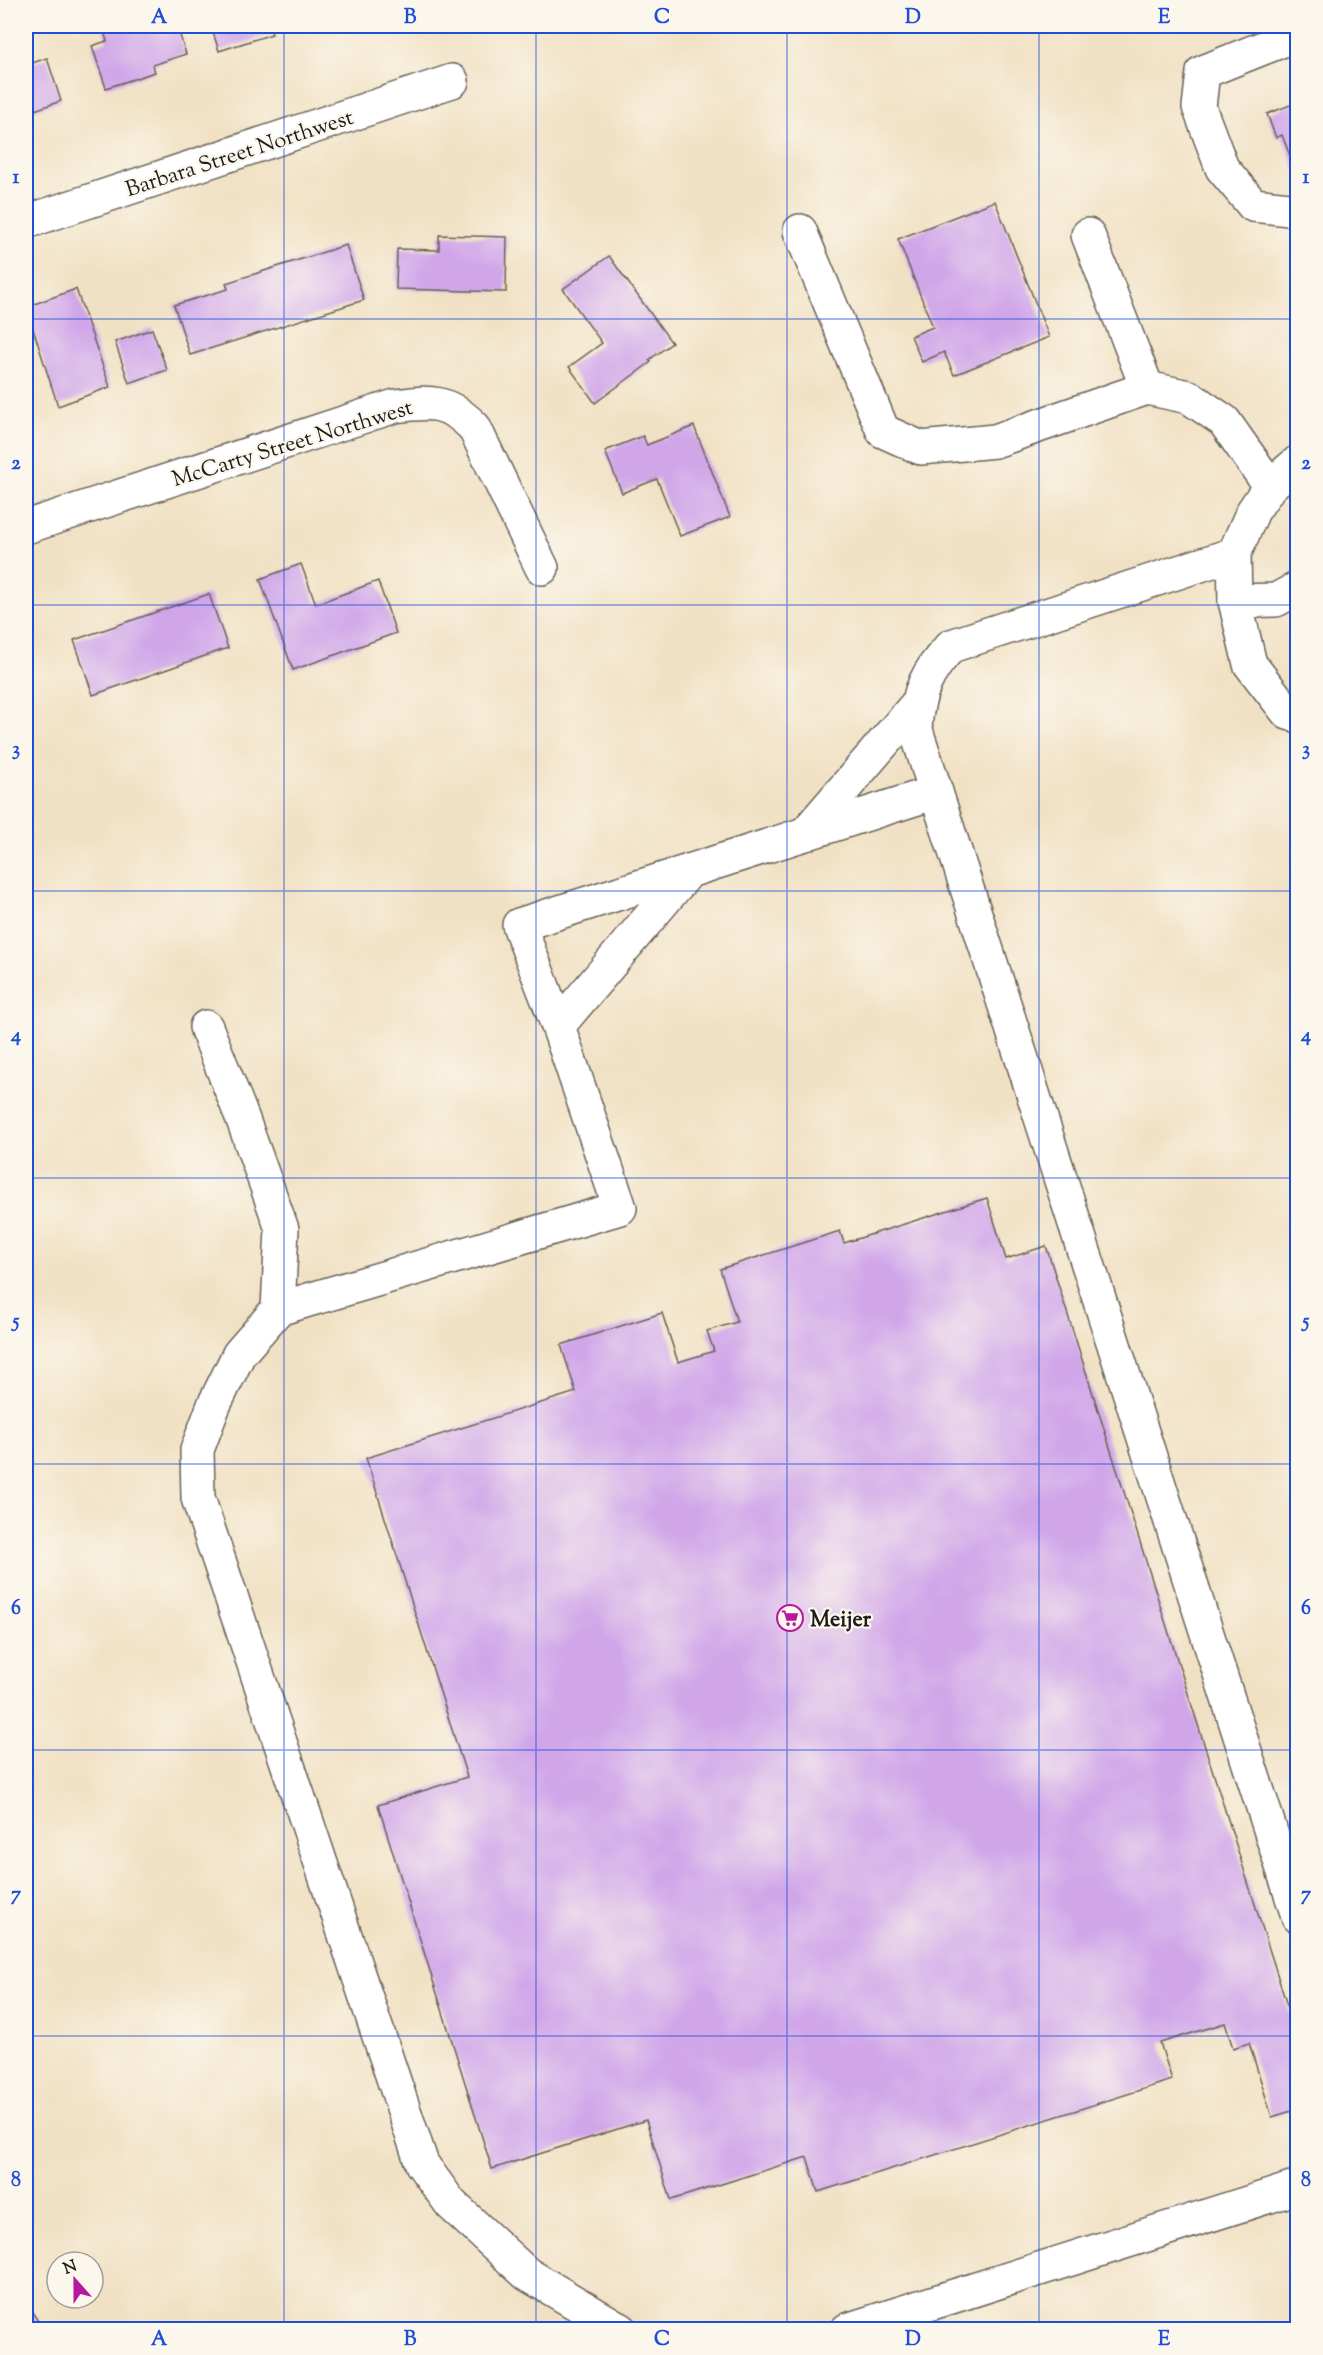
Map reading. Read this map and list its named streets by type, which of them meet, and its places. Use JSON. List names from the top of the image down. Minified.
{"streets":{"street":["Barbara Street Northwest","McCarty Street Northwest"]},"places":{"supermarket":["Meijer"]},"north":"top","grid":{"columns":["A","B","C","D","E"],"rows":["1","2","3","4","5","6","7","8"]}}
